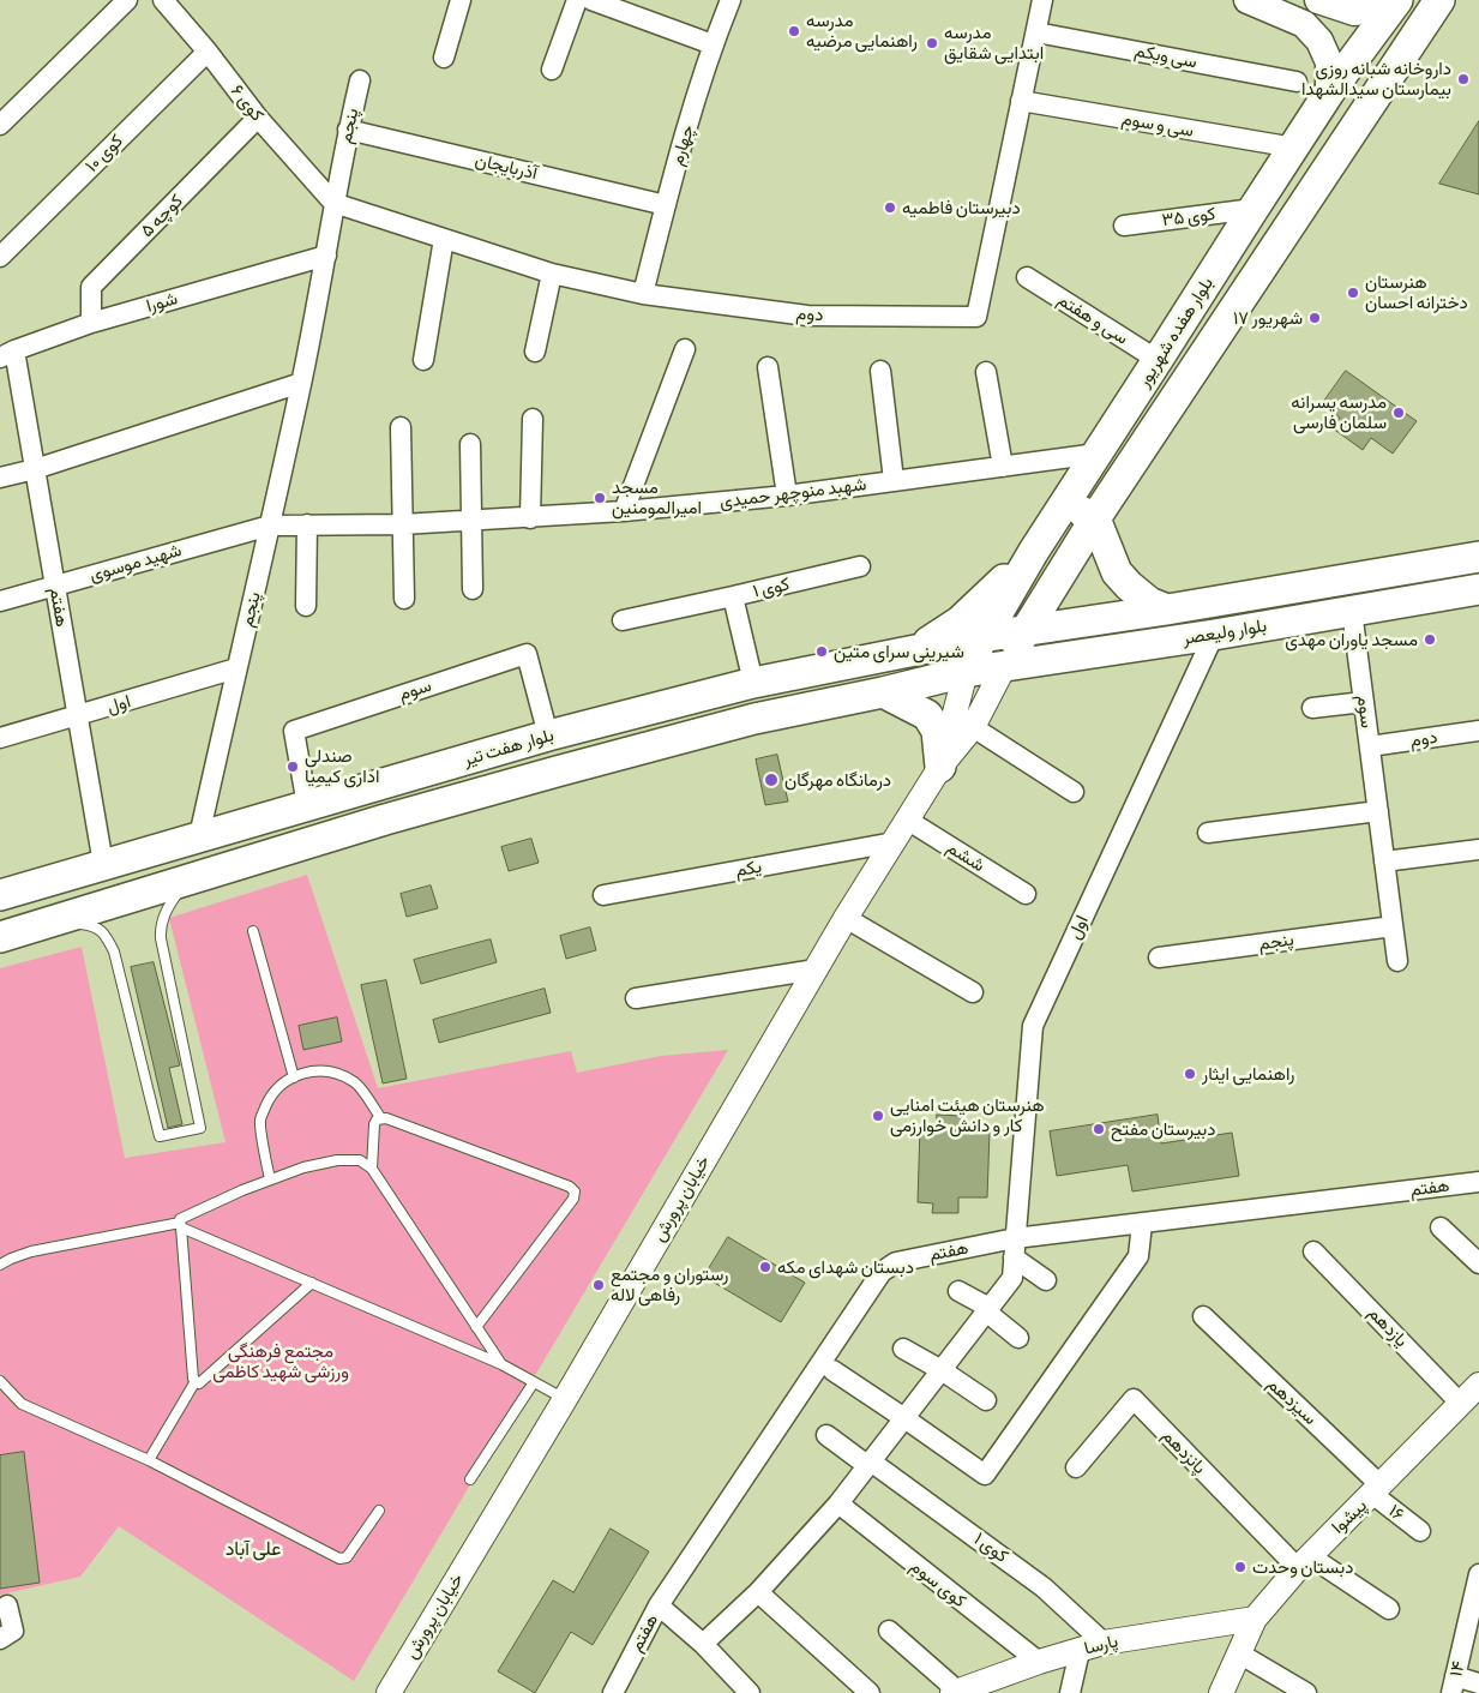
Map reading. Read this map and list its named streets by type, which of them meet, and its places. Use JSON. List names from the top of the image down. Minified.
{"streets":{"main road":["بلوار هفده شهریور","بلوار ولیعصر","بلوار هفت تیر"],"street":["سی ویکم","کوی ۶","سی و سوم","پنجم","چهارم","کوی ۱۰","آذربایجان","کوچه ۵","کوی ۳۵","شورا","دوم","سی و هفتم","شهبد منوچهر حمیدی","شهید موسوی","کوی ۱","هفتم","سوم","اول","ششم","یکم","خیابان پرورش","یازدهم","سیزدهم","پانزدهم","۱۶","پیشوا","کوی سوم","پارسا","۱۴"]},"crossings":[["سی ویکم","دوم"],["کوی ۶","پنجم"],["کوی ۶","کوی ۱۰"],["کوی ۶","کوچه ۵"],["کوی ۶","دوم"],["سی و سوم","دوم"],["سی و سوم","بلوار هفده شهریور"],["پنجم","آذربایجان"],["پنجم","شورا"],["پنجم","دوم"],["پنجم","شهبد منوچهر حمیدی"],["پنجم","شهید موسوی"],["پنجم","سوم"],["پنجم","اول"],["پنجم","بلوار هفت تیر"],["چهارم","آذربایجان"],["چهارم","دوم"],["کوچه ۵","شورا"],["کوی ۳۵","بلوار هفده شهریور"],["شورا","هفتم"],["دوم","سوم"],["سی و هفتم","بلوار هفده شهریور"],["بلوار هفده شهریور","شهبد منوچهر حمیدی"],["بلوار هفده شهریور","بلوار ولیعصر"],["بلوار هفده شهریور","بلوار هفت تیر"],["بلوار هفده شهریور","خیابان پرورش"],["شهبد منوچهر حمیدی","شهید موسوی"],["شهید موسوی","هفتم"],["کوی ۱","اول"],["کوی ۱","بلوار هفت تیر"],["کوی ۱","پارسا"],["هفتم","اول"],["هفتم","بلوار هفت تیر"],["بلوار ولیعصر","سوم"],["بلوار ولیعصر","اول"],["بلوار ولیعصر","بلوار هفت تیر"],["بلوار ولیعصر","خیابان پرورش"],["سوم","بلوار هفت تیر"],["اول","کوی سوم"],["بلوار هفت تیر","خیابان پرورش"],["ششم","خیابان پرورش"],["یکم","خیابان پرورش"],["یازدهم","پیشوا"],["سیزدهم","۱۶"],["سیزدهم","پیشوا"],["پانزدهم","پیشوا"],["۱۶","پیشوا"],["پیشوا","پارسا"],["کوی سوم","پارسا"]],"districts":["علی آباد"],"parks":["مجتمع فرهنگی ورزشی شهید کاظمی"],"places":["مدرسه راهنمایی مرضیه","مدرسه ابتدایی شقایق","داروخانه شبانه روزی بیمارستان سیدالشهدا","دبیرستان فاطمیه","هنرستان دخترانه احسان","۱۷ شهریور","مدرسه پسرانه سلمان فارسی","مسجد امیرالمومنین","مسجد یاوران مهدی","شیرینی سرای متین","صندلی اداری کیمیا","درمانگاه مهرگان","راهنمایی ایثار","هنرستان هیئت امنایی کار و دانش خوارزمی","دبیرستان مفتح","دبستان شهدای مکه","رستوران و مجتمع رفاهی لاله","دبستان وحدت"]}
